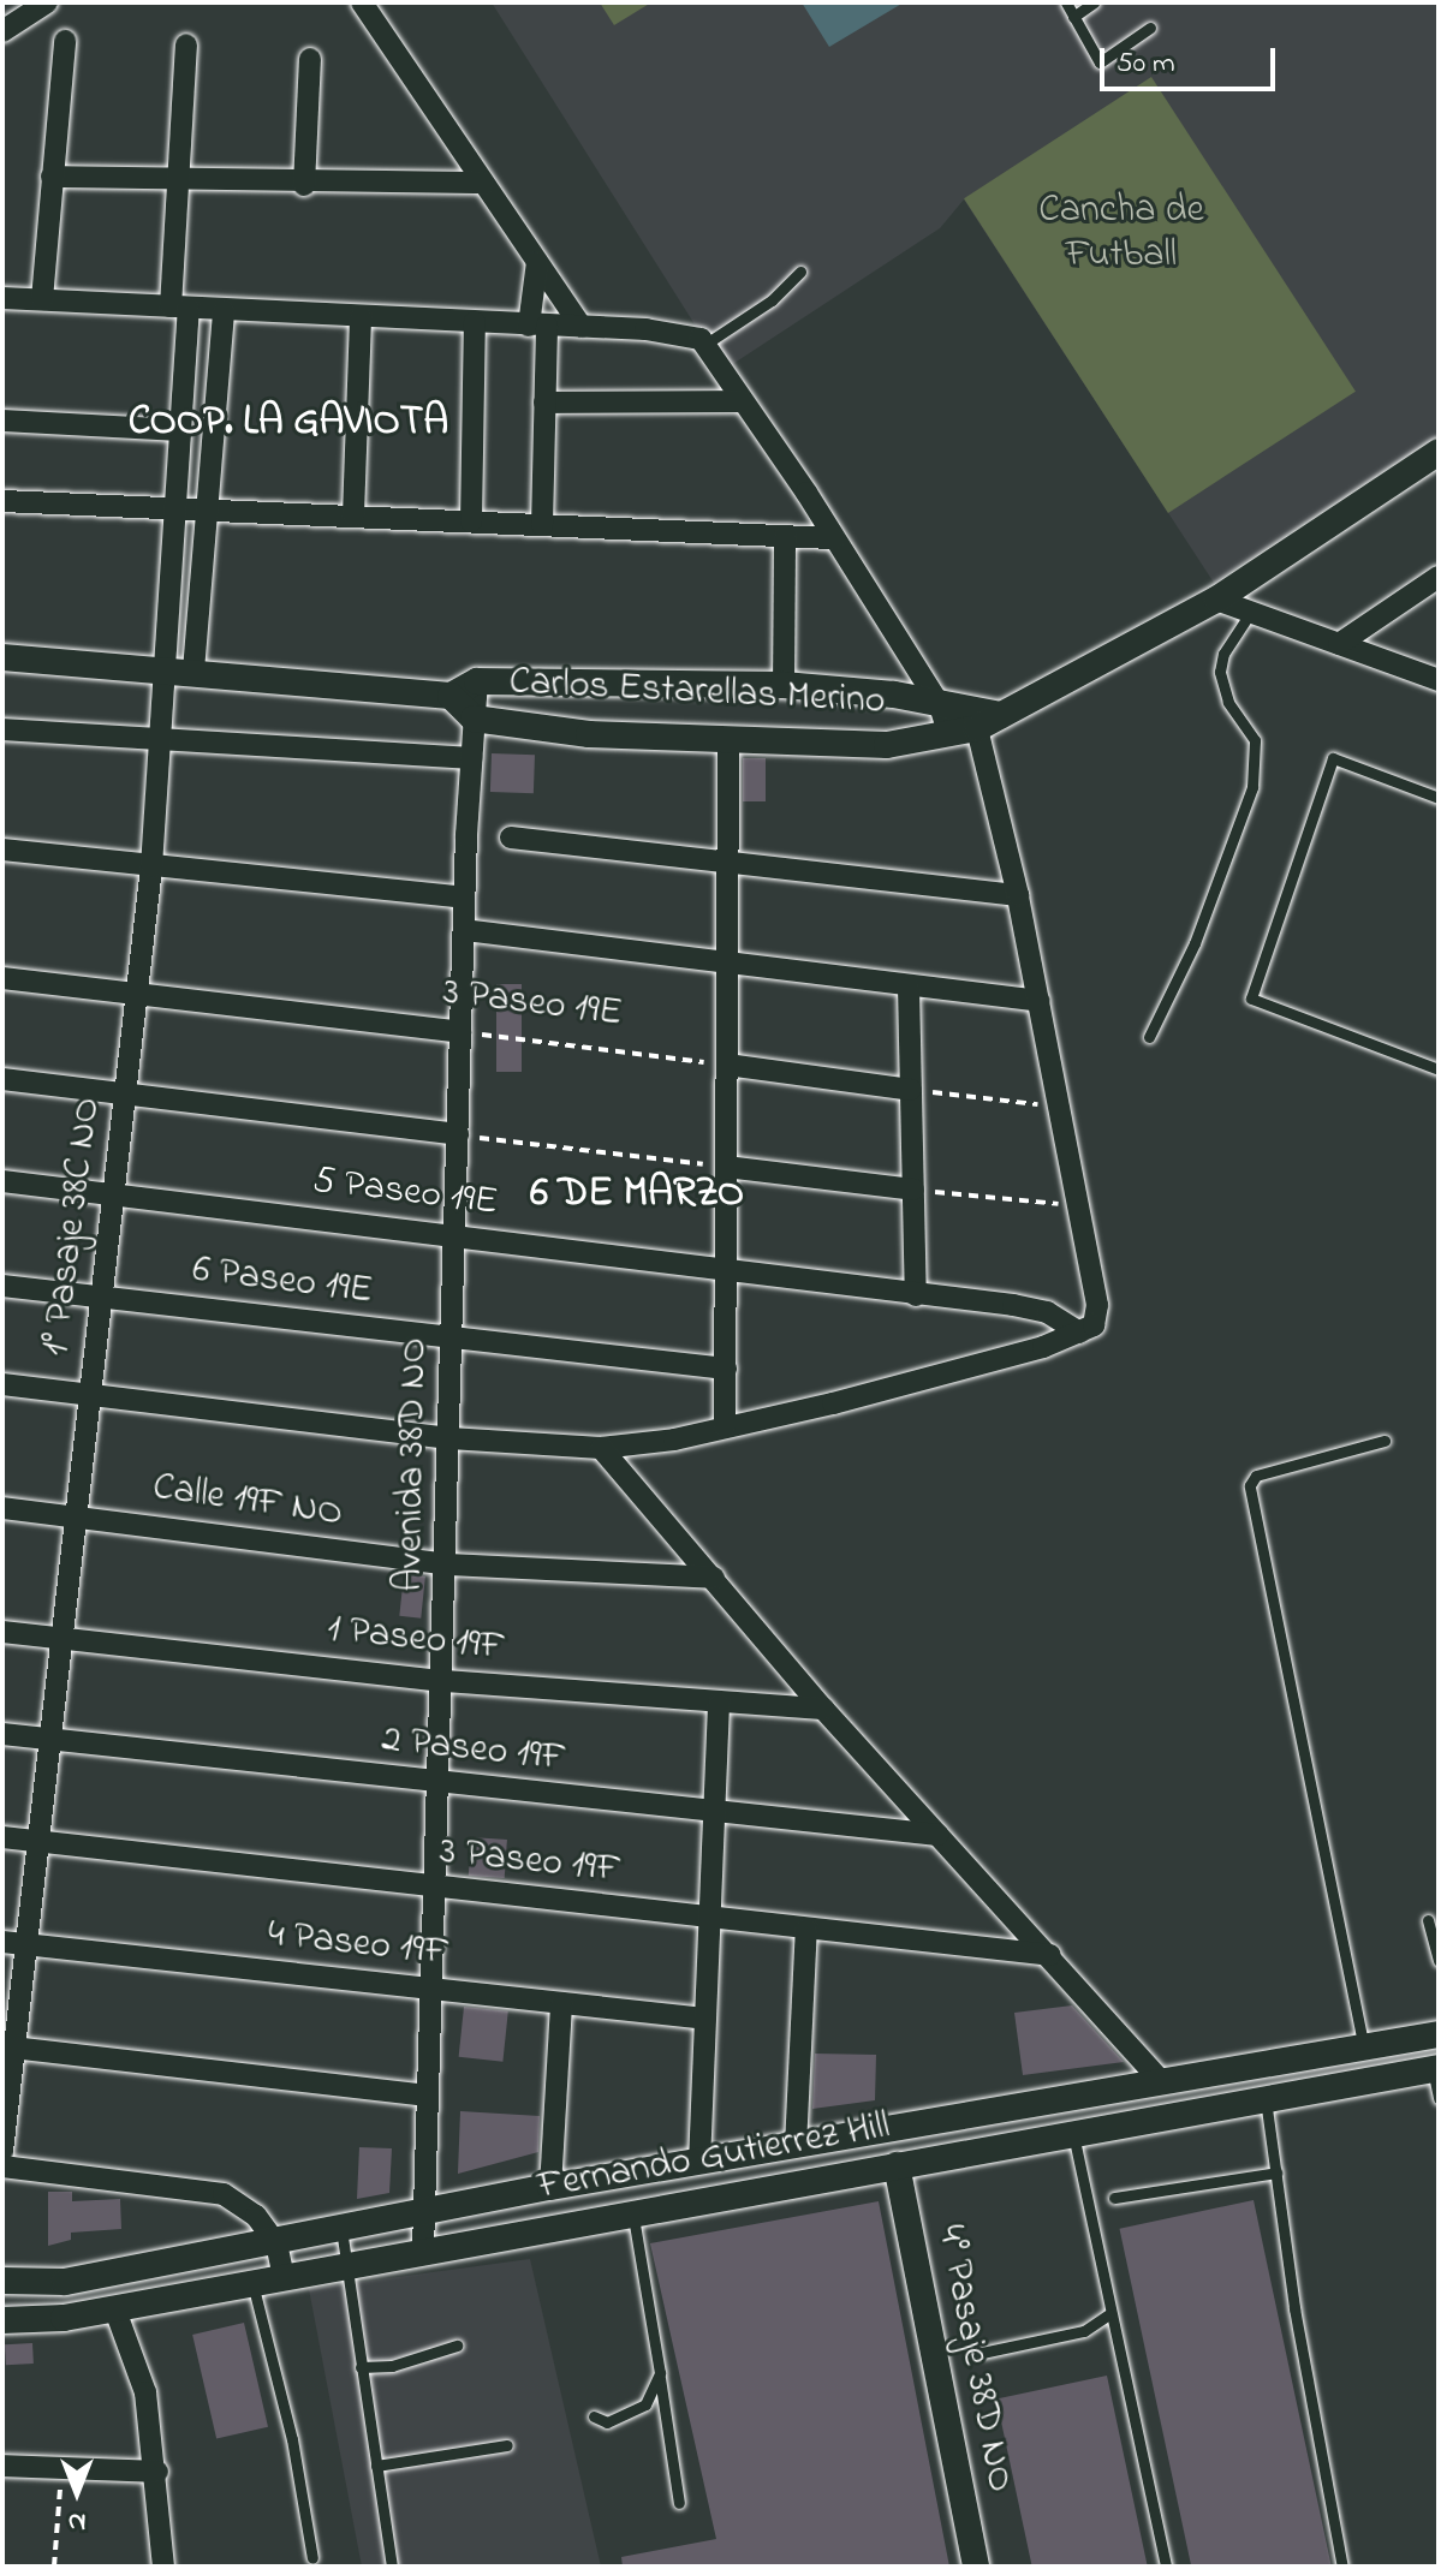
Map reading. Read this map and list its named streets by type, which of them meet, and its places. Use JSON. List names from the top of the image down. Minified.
{"streets":{"street":["Carlos Estarellas Merino","3 Paseo 19E","5 Paseo 19E","1° Pasaje 38C NO","6 Paseo 19E","Avenida 38D NO","Calle 19F NO","1 Paseo 19F","2 Paseo 19F","3 Paseo 19F","4 Paseo 19F","Fernando Gutierrez Hill","4° Pasaje 38D NO"]},"crossings":[["Carlos Estarellas Merino","1° Pasaje 38C NO"],["Carlos Estarellas Merino","Avenida 38D NO"],["3 Paseo 19E","1° Pasaje 38C NO"],["3 Paseo 19E","Avenida 38D NO"],["5 Paseo 19E","1° Pasaje 38C NO"],["5 Paseo 19E","Avenida 38D NO"],["1° Pasaje 38C NO","6 Paseo 19E"],["1° Pasaje 38C NO","Calle 19F NO"],["1° Pasaje 38C NO","1 Paseo 19F"],["1° Pasaje 38C NO","2 Paseo 19F"],["1° Pasaje 38C NO","3 Paseo 19F"],["1° Pasaje 38C NO","4 Paseo 19F"],["6 Paseo 19E","Avenida 38D NO"],["Avenida 38D NO","Calle 19F NO"],["Avenida 38D NO","1 Paseo 19F"],["Avenida 38D NO","2 Paseo 19F"],["Avenida 38D NO","3 Paseo 19F"],["Avenida 38D NO","4 Paseo 19F"],["Avenida 38D NO","Fernando Gutierrez Hill"],["Fernando Gutierrez Hill","4° Pasaje 38D NO"]],"districts":["COOP. LA GAVIOTA","6 DE MARZO"],"parks":["Cancha de Futball"],"scale_bar":"50 m","north":"bottom"}
